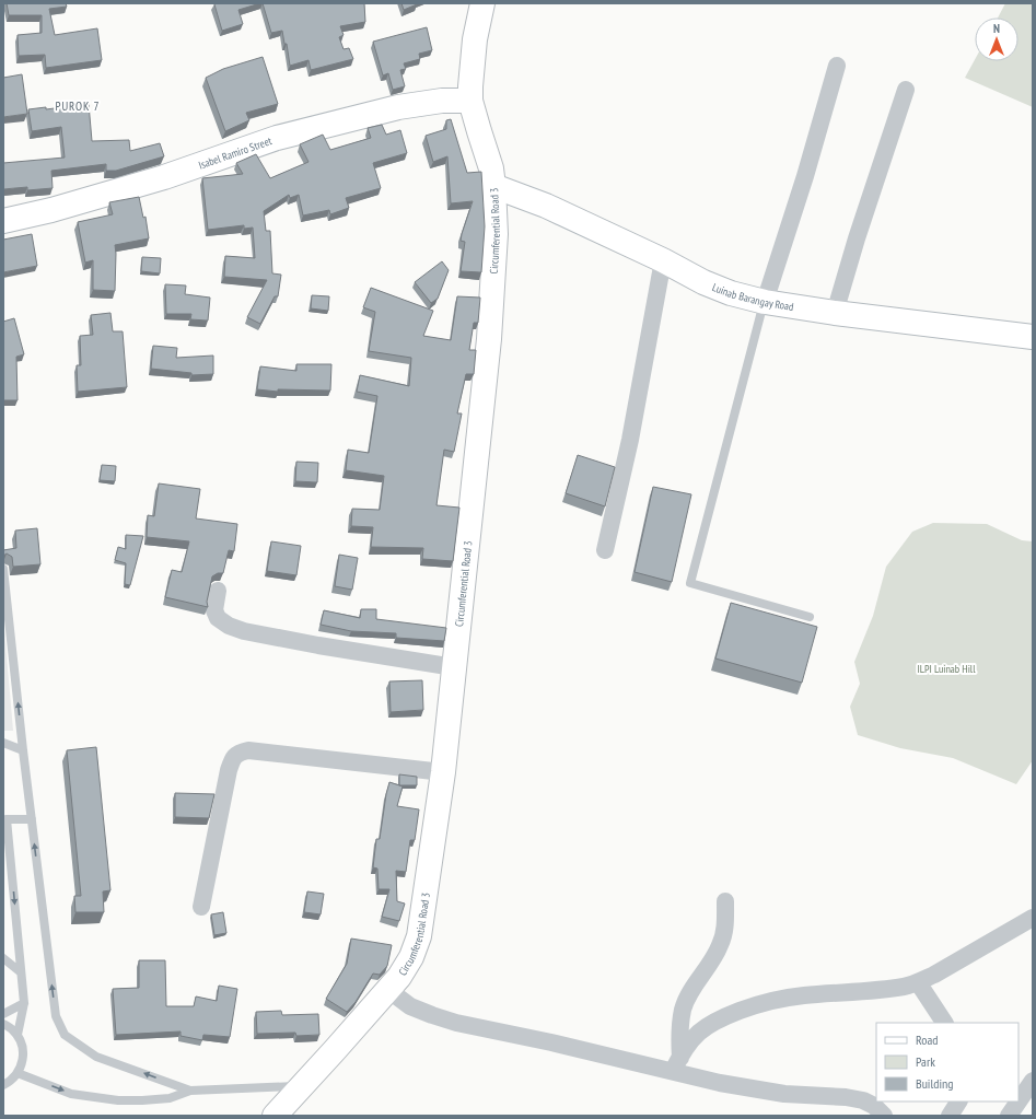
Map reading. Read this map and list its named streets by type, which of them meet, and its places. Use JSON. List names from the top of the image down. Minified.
{"streets":{"main road":["Isabel Ramiro Street","Circumferential Road 3","Luinab Barangay Road"]},"crossings":[["Isabel Ramiro Street","Circumferential Road 3"],["Circumferential Road 3","Luinab Barangay Road"]],"districts":["PUROK 7"],"parks":["ILPI Luinab Hill"],"legend":["Road","Park","Building"],"north":"top"}
